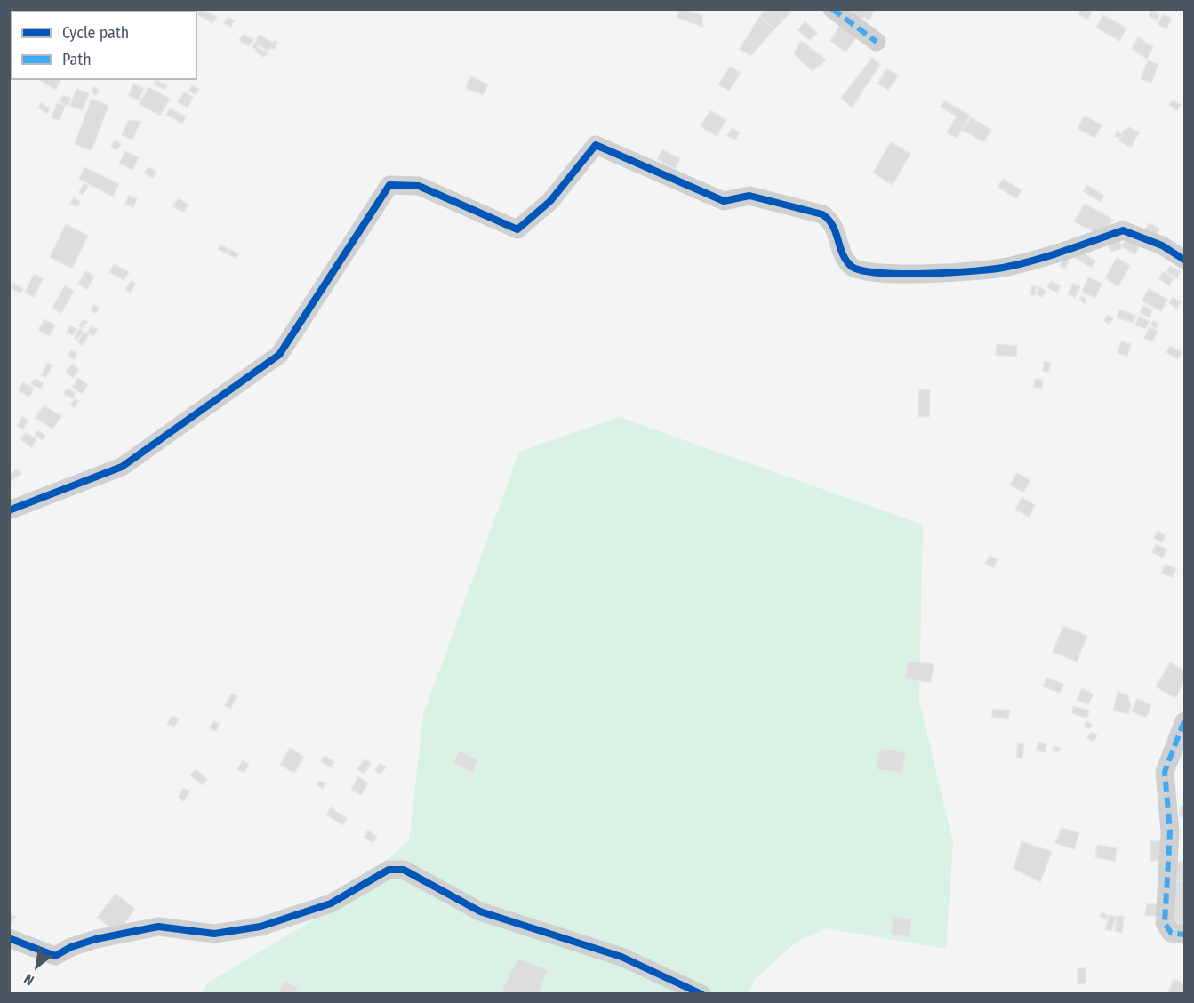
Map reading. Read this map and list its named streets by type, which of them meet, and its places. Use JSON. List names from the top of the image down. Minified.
{"legend":["Cycle path","Path"],"north":"bottom left"}
